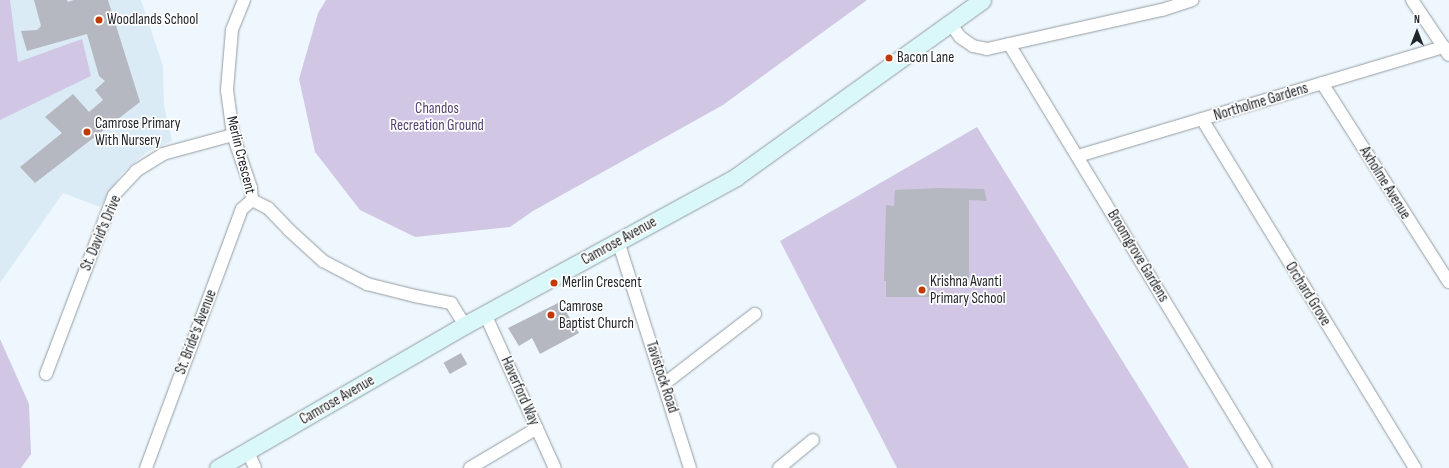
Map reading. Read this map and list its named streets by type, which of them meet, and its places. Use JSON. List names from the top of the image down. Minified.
{"streets":{"street":["Northolme Gardens","Merlin Crescent","Axholme Avenue","St. David's Drive","Camrose Avenue","Broomgrove Gardens","Orchard Grove","St. Bride's Avenue","Tavistock Road","Haverford Way"]},"crossings":[["Northolme Gardens","Axholme Avenue"],["Northolme Gardens","Broomgrove Gardens"],["Northolme Gardens","Orchard Grove"],["Merlin Crescent","St. David's Drive"],["Merlin Crescent","Camrose Avenue"],["Merlin Crescent","St. Bride's Avenue"],["Camrose Avenue","Tavistock Road"],["Camrose Avenue","Haverford Way"]],"parks":["Chandos Recreation Ground"],"places":["Woodlands School","Bacon Lane","Camrose Primary With Nursery","Merlin Crescent","Krishna Avanti Primary School","Camrose Baptist Church"],"north":"top"}
